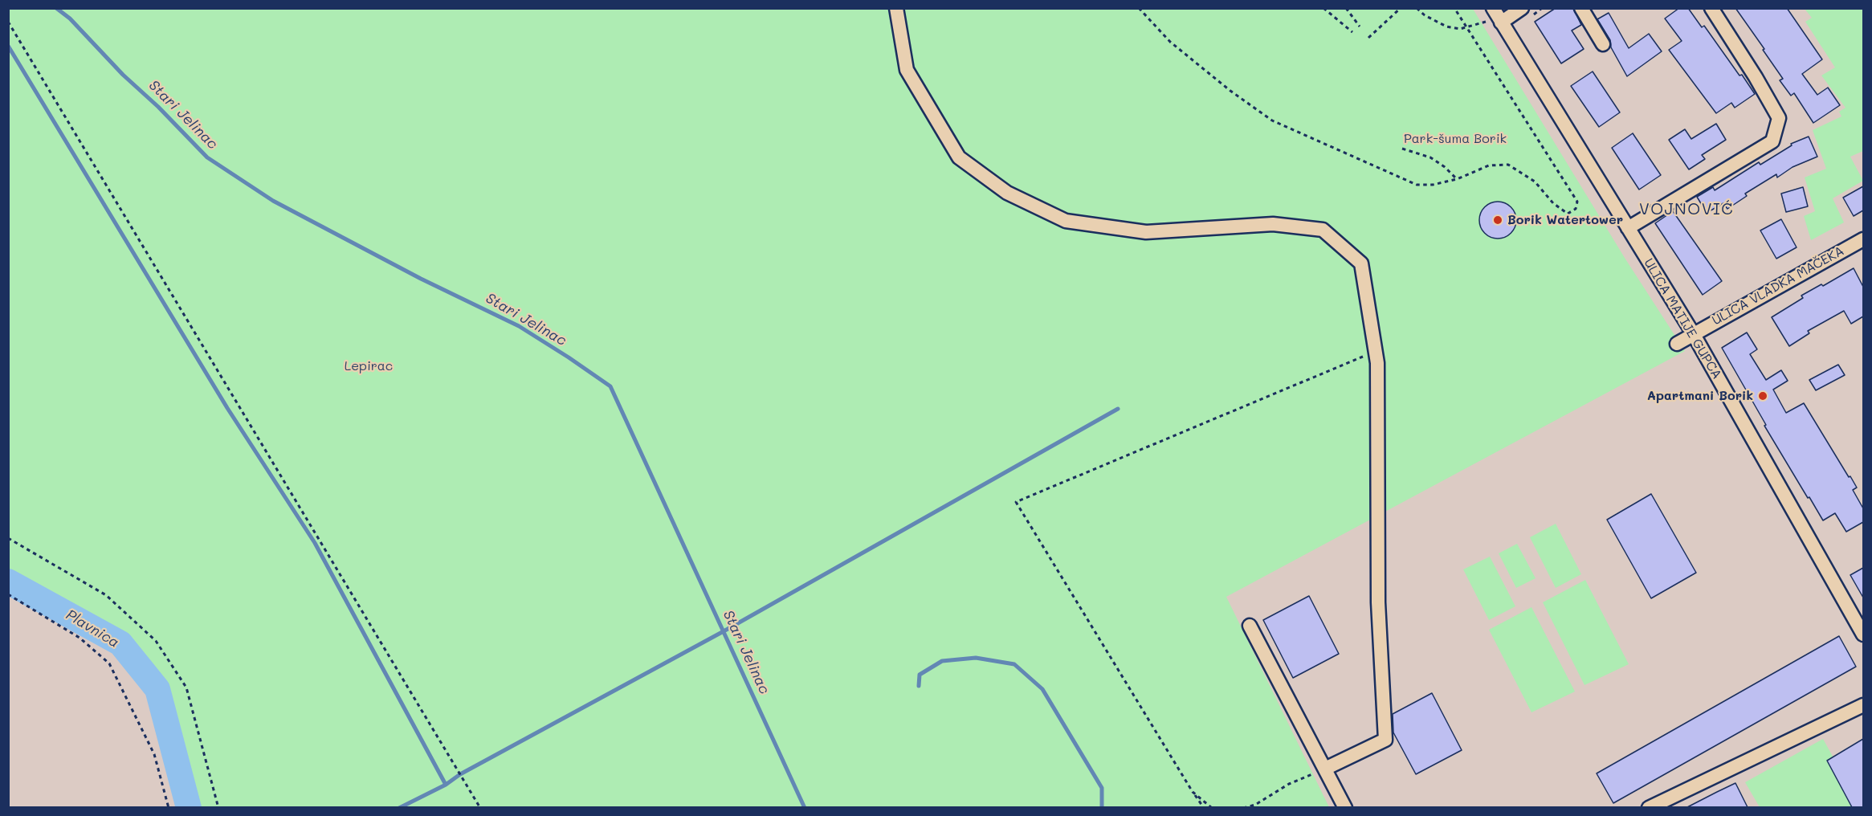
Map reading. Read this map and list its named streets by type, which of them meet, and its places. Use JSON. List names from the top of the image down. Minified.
{"streets":{"street":["ULICA VLADKA MAČEKA","ULICA MATIJE GUPCA"]},"crossings":[["ULICA VLADKA MAČEKA","ULICA MATIJE GUPCA"]],"districts":["VOJNOVIĆ"],"water":["Stari Jelinac","Plavnica"],"parks":["Park-šuma Borik","Lepirac"],"places":["Borik Watertower","Apartmani Borik"]}
